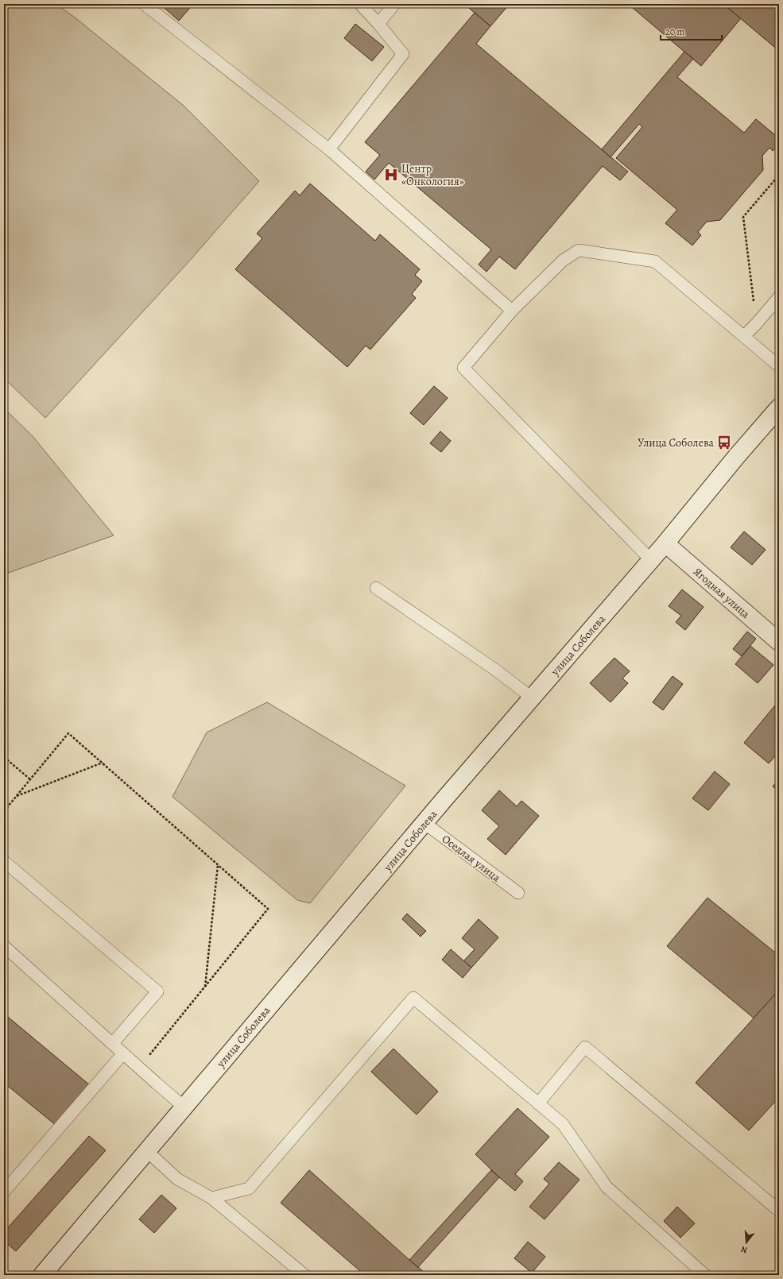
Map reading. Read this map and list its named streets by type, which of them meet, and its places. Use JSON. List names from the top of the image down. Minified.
{"streets":{"street":["Ягодная улица","улица Соболева"],"lane":["Оседлая улица"]},"crossings":[["Ягодная улица","улица Соболева"],["улица Соболева","Оседлая улица"]],"places":{"hospital":["Центр «Онкология»"],"bus stop":["Улица Соболева"]},"scale_bar":"20 m","north":"bottom"}
